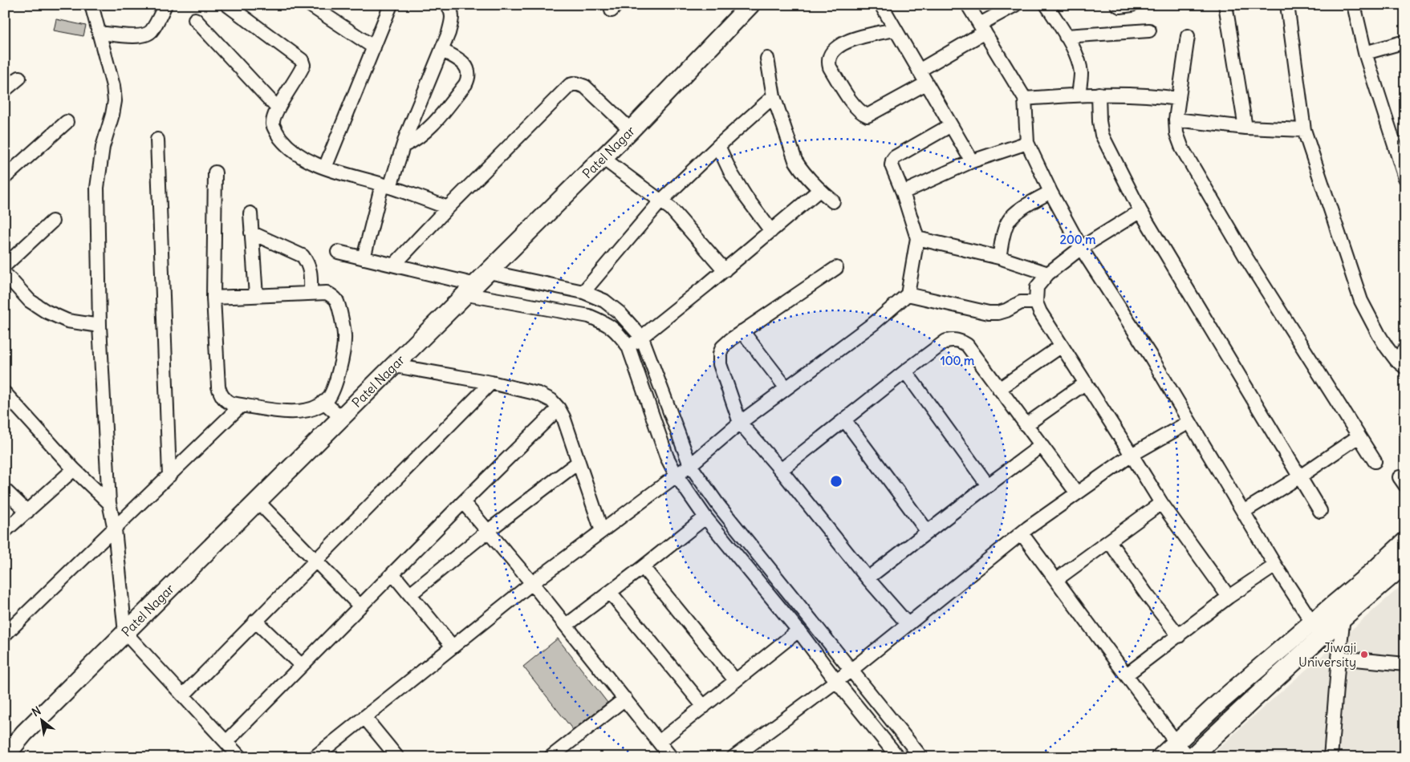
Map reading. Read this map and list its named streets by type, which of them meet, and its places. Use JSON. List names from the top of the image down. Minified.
{"streets":{"street":["Patel Nagar"]},"places":["Jiwaji University"],"north":"top left","rings":["200 m","100 m"]}
